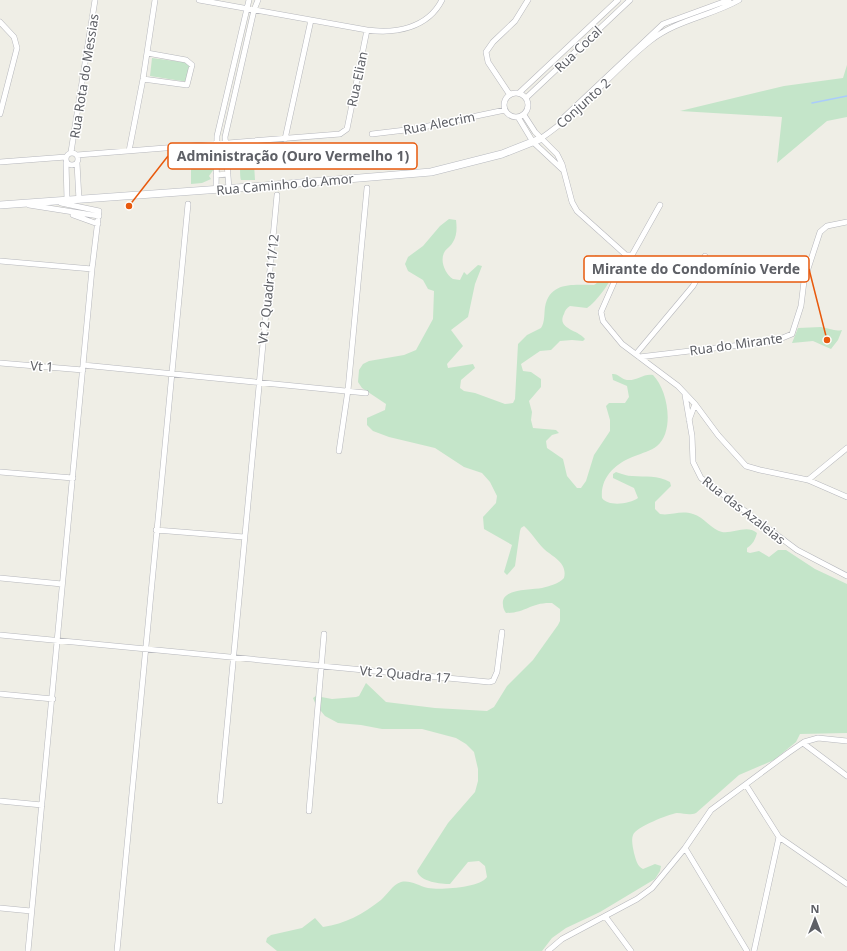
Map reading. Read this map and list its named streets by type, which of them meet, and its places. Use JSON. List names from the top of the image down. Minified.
{"streets":{"street":["Rua Cocal","Rua Rota do Messias","Rua Elian","Conjunto 2","Rua Alecrim","Rua Caminho do Amor","Vt 2 Quadra 11/12","Rua do Mirante","Vt 1","Rua das Azaleias","Vt 2 Quadra 17"]},"crossings":[["Rua Cocal","Rua Alecrim"],["Conjunto 2","Rua Caminho do Amor"],["Vt 2 Quadra 11/12","Vt 1"],["Vt 2 Quadra 11/12","Vt 2 Quadra 17"]],"places":["Administração (Ouro Vermelho 1)","Mirante do Condomínio Verde"],"north":"top"}
